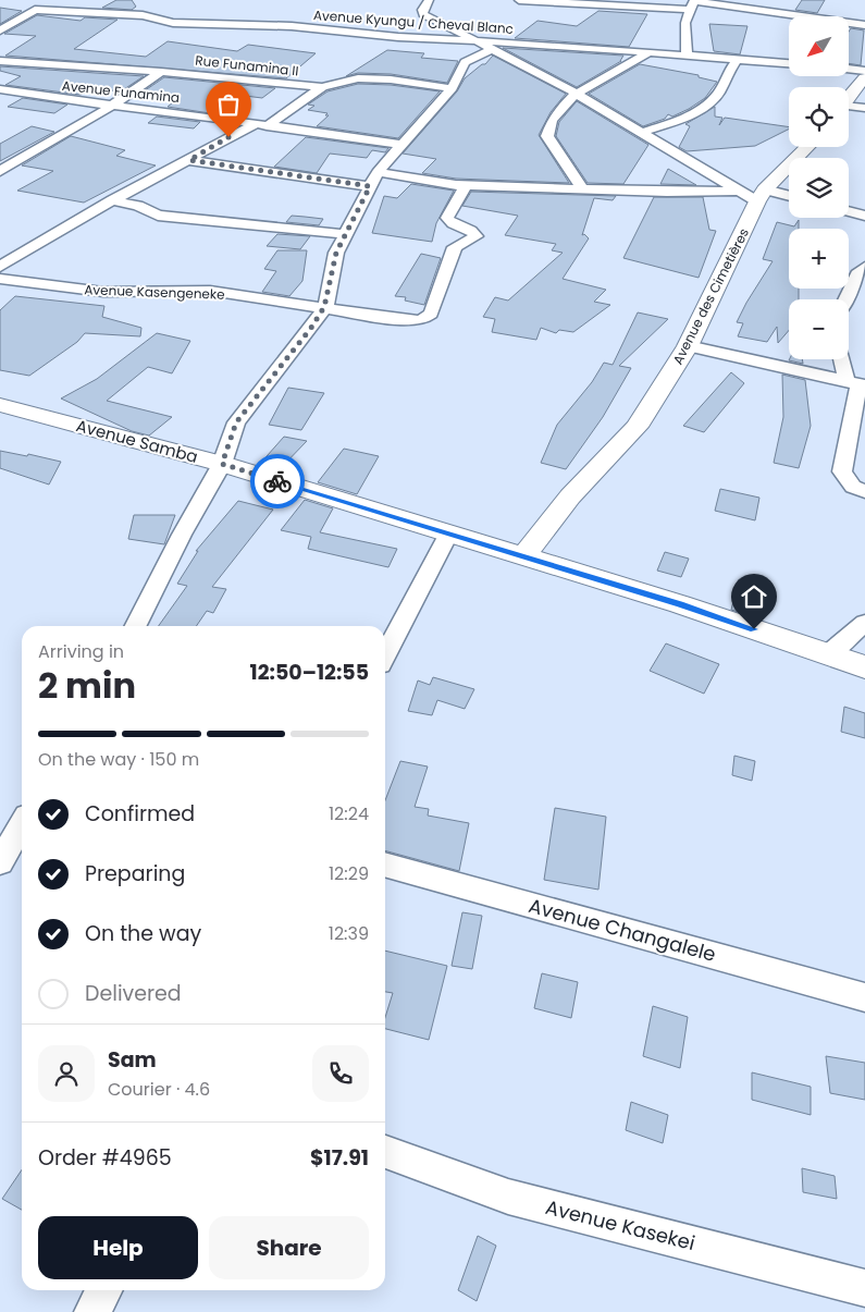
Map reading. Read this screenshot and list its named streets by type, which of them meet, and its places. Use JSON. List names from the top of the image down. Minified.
{"streets":{"street":["Avenue Kyungu / Cheval Blanc","Rue Funamina II","Avenue Funamina","Avenue Kasengeneke","Avenue des Cimetières","Avenue Samba","Avenue Changalele","Avenue Kasekei"]},"crossings":[["Avenue des Cimetières","Avenue Samba"]],"north":"bottom left","page":{"map_buttons":["+","−"],"heading":["2 min","Arriving in","12:50–12:55"],"panel":["Sam","Courier · 4.6","Order #4965","$17.91"],"bar":"On the way · 150 m","list":[["Confirmed","12:24"],["Preparing","12:29"],["On the way","12:39"],"Delivered"],"buttons":["Help","Share"]}}
